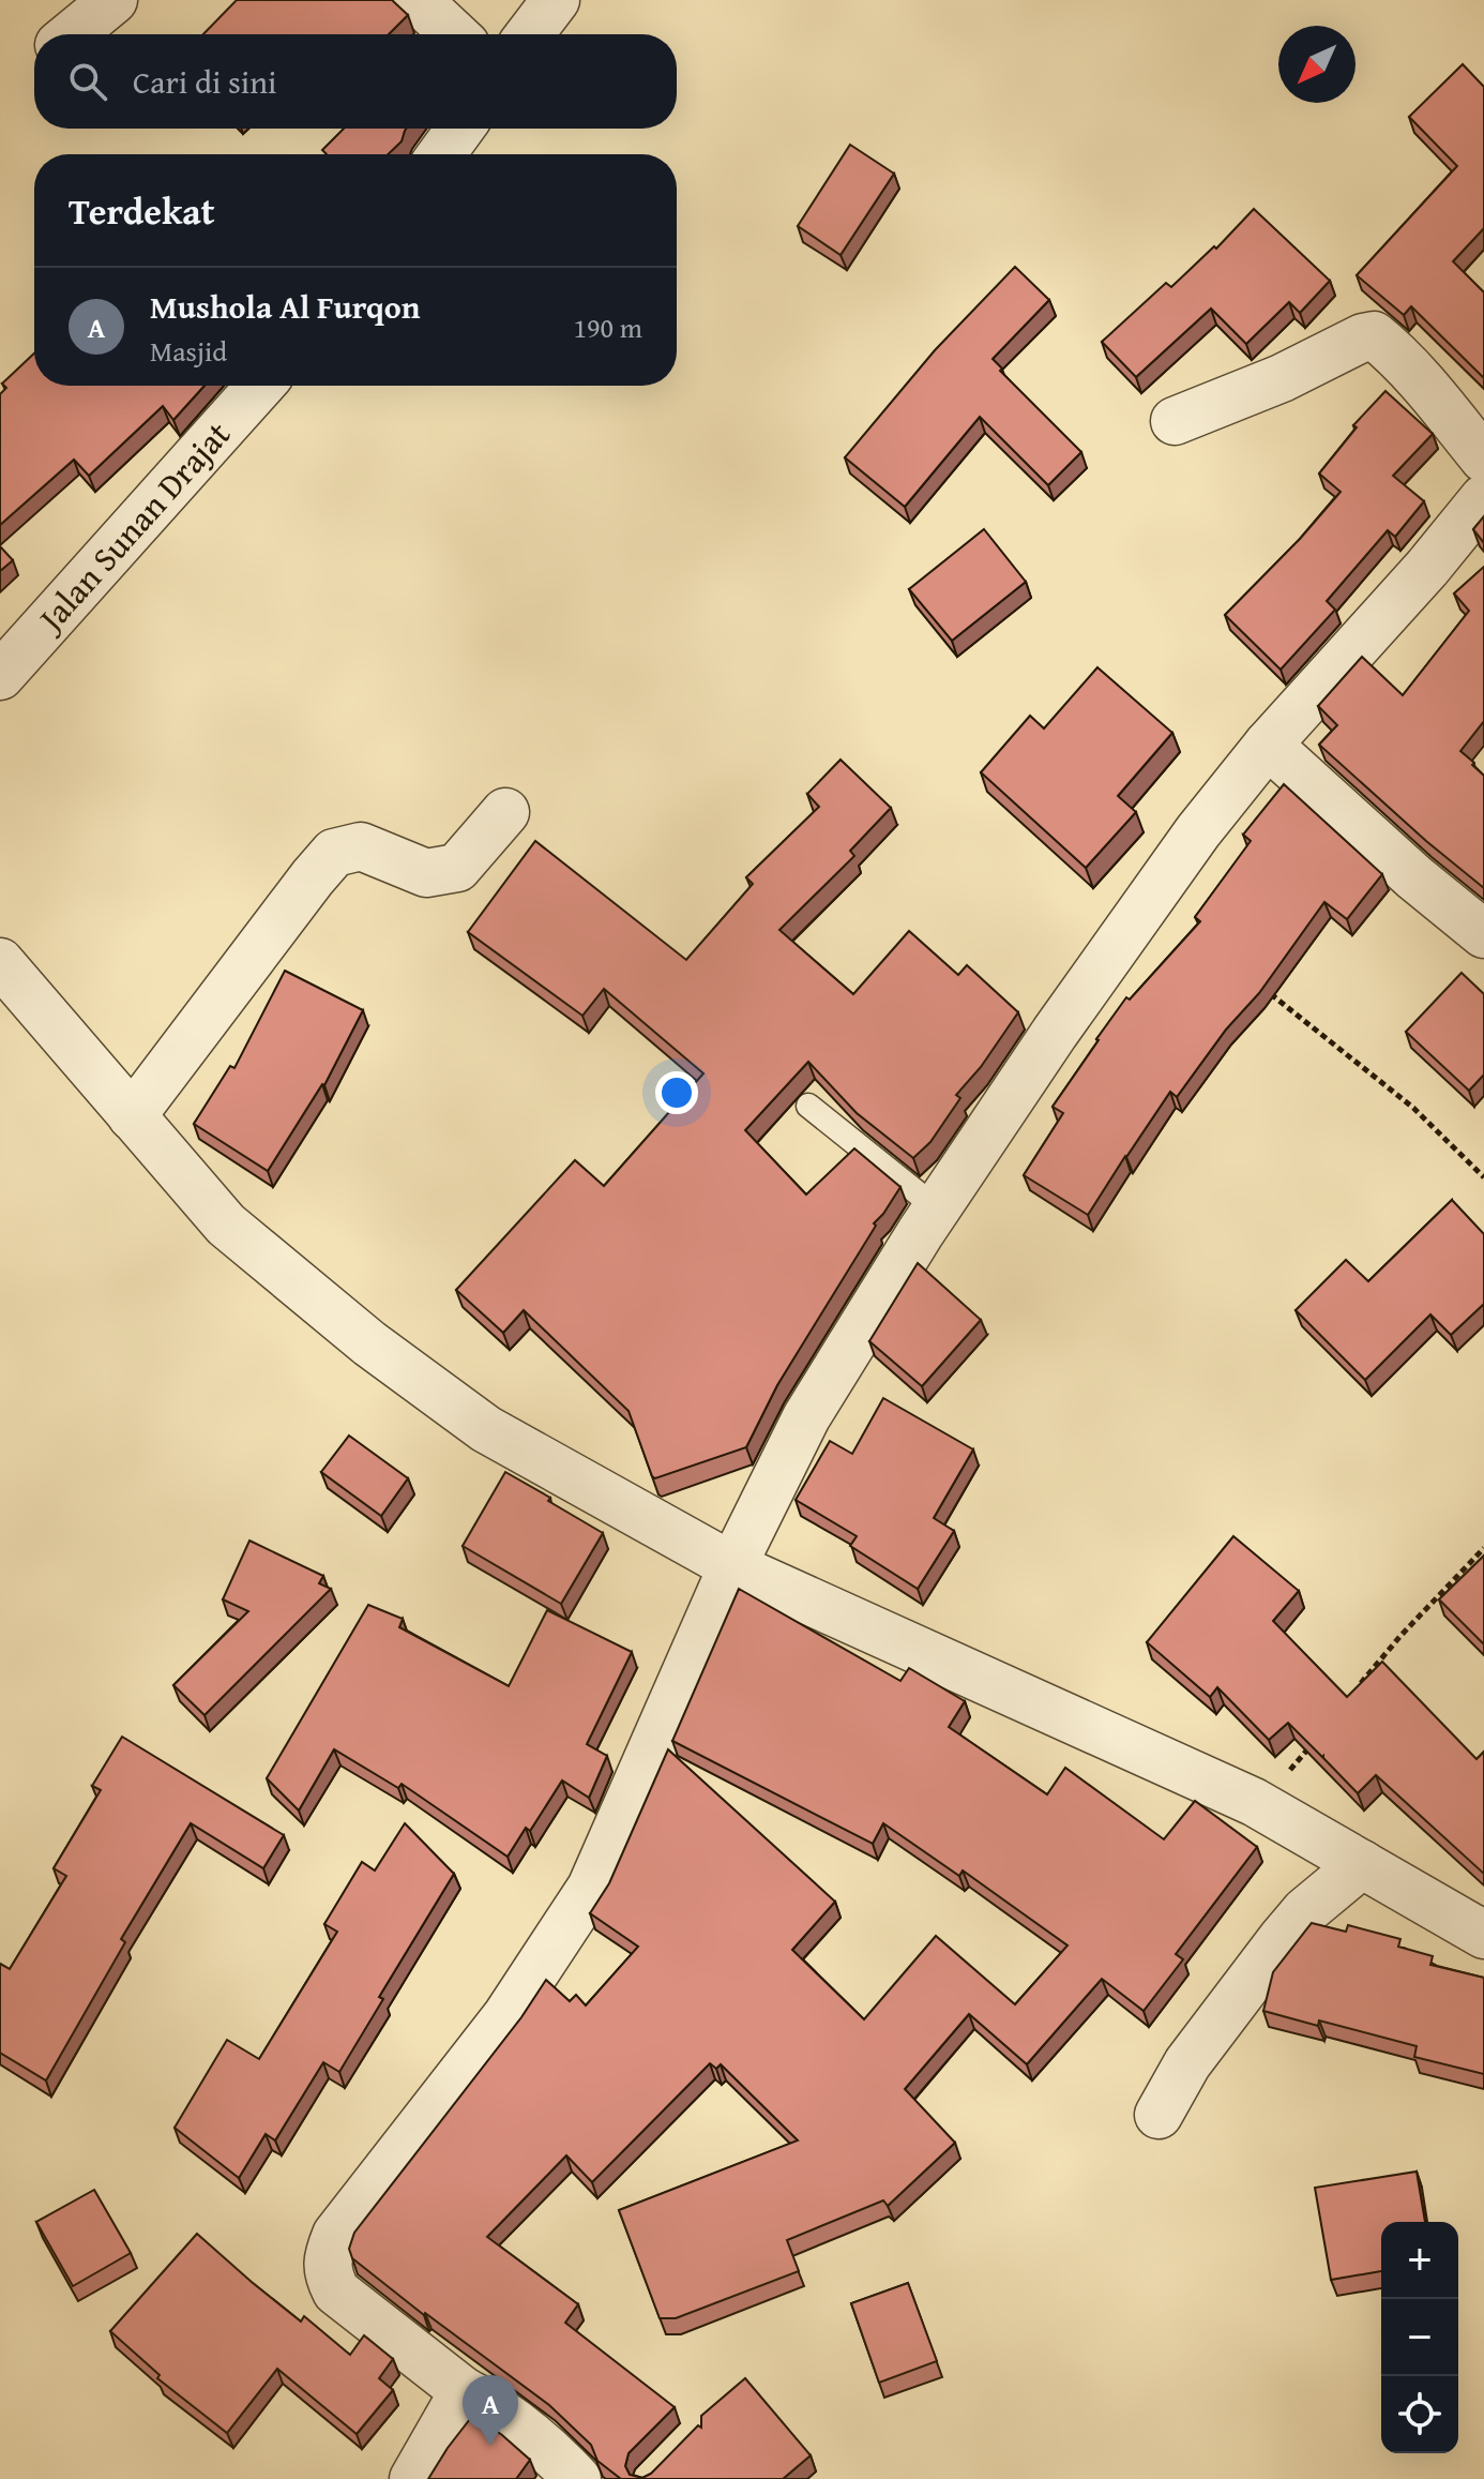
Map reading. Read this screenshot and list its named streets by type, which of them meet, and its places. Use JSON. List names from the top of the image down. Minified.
{"streets":{"street":["Jalan Sunan Drajat"]},"north":"bottom left","page":{"search":"Cari di sini","heading":"Terdekat","list":[{"mark":"A","name":"Mushola Al Furqon","note":"Masjid","value":"190 m"}],"map_buttons":["+","−"],"pins":"A"}}
